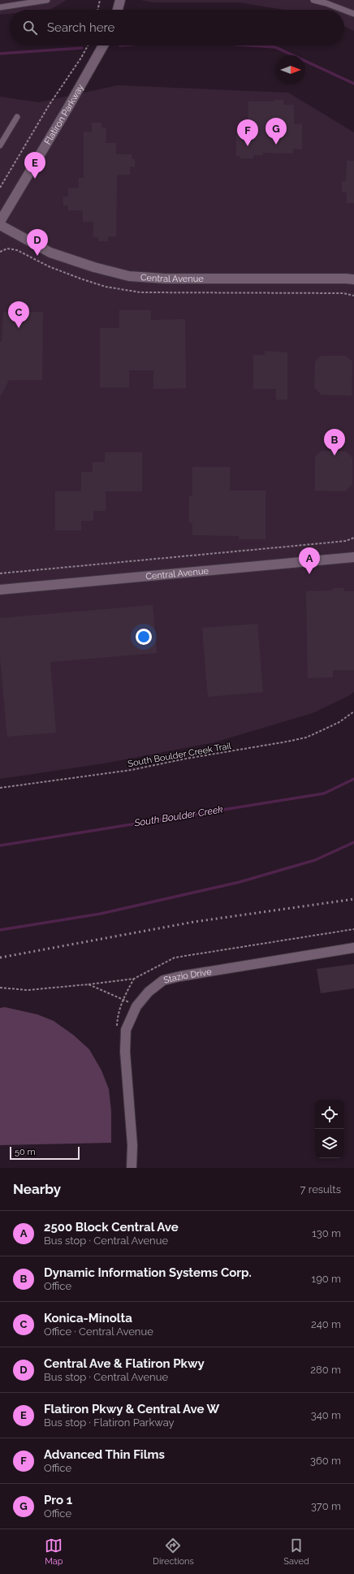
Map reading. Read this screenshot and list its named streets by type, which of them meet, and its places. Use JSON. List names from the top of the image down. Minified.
{"streets":{"street":["Flatiron Parkway","Central Avenue","Stazio Drive"],"path":["South Boulder Creek Trail"]},"water":["South Boulder Creek"],"scale_bar":"50 m","north":"right","page":{"search":"Search here","pins":["G","F","E","D","C","B","A"],"scale":"50 m","heading":["Nearby","7 results"],"list":[{"mark":"A","name":"2500 Block Central Ave","note":"Bus stop · Central Avenue","value":"130 m"},{"mark":"B","name":"Dynamic Information Systems Corp.","note":"Office","value":"190 m"},{"mark":"C","name":"Konica-Minolta","note":"Office · Central Avenue","value":"240 m"},{"mark":"D","name":"Central Ave & Flatiron Pkwy","note":"Bus stop · Central Avenue","value":"280 m"},{"mark":"E","name":"Flatiron Pkwy & Central Ave W","note":"Bus stop · Flatiron Parkway","value":"340 m"},{"mark":"F","name":"Advanced Thin Films","note":"Office","value":"360 m"},{"mark":"G","name":"Pro 1","note":"Office","value":"370 m"}],"nav":["Map","Directions","Saved"]}}
